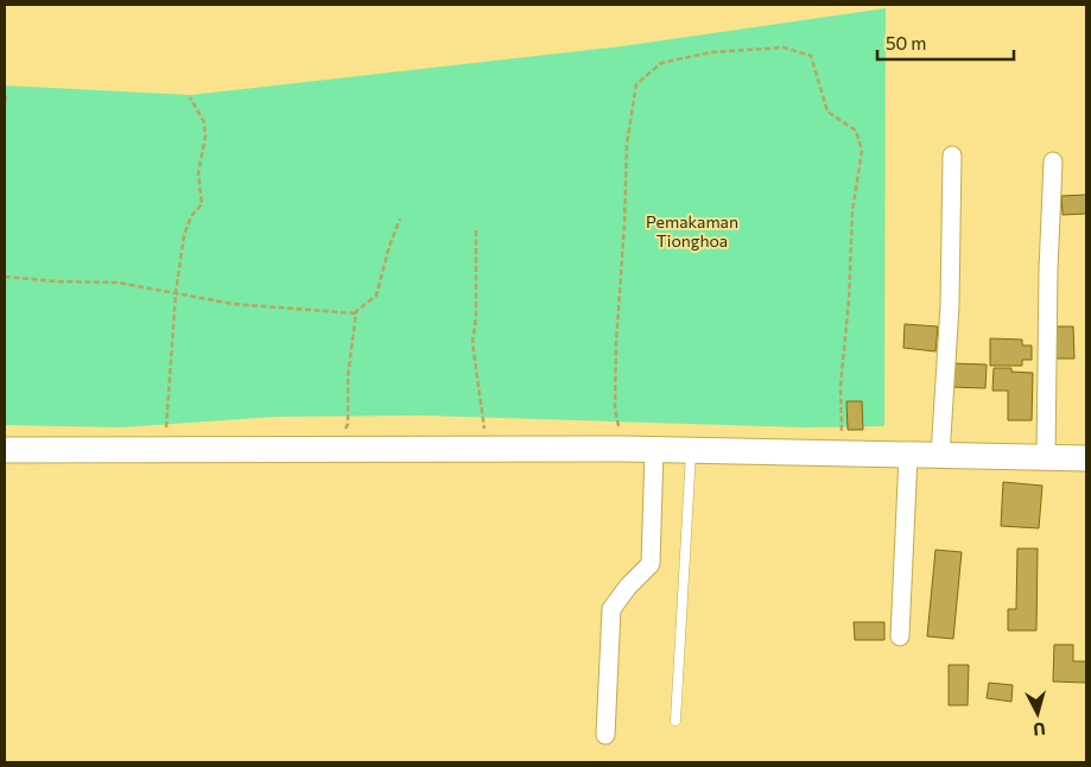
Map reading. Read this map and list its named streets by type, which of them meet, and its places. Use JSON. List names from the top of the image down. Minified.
{"parks":["Pemakaman Tionghoa"],"scale_bar":"50 m","north":"bottom"}
